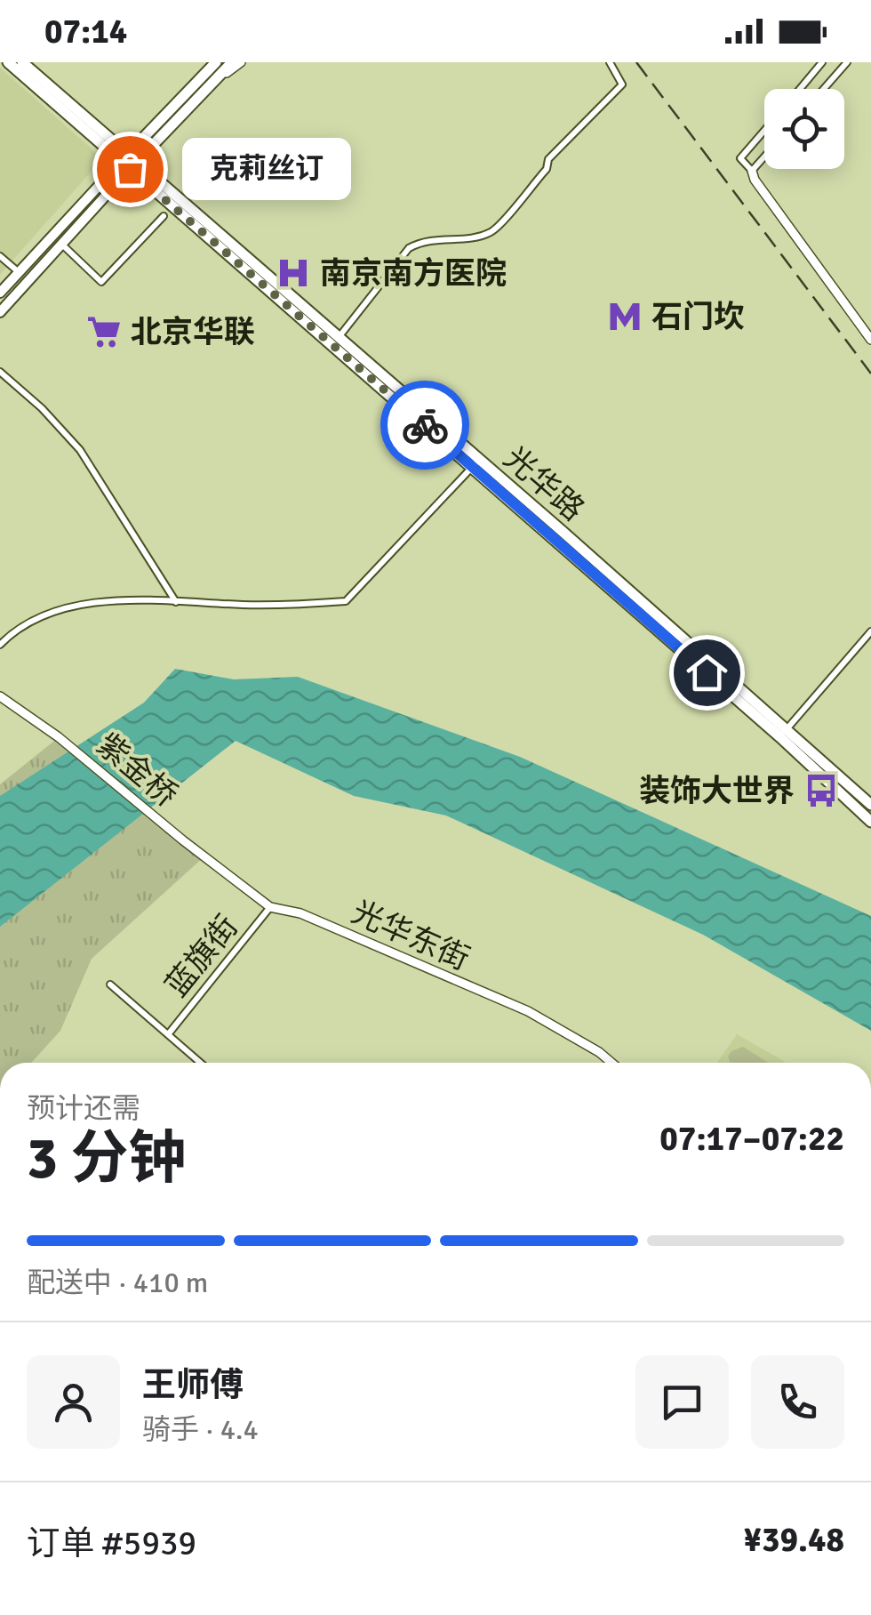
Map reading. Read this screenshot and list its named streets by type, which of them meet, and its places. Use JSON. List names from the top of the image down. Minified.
{"streets":{"main road":["光华路"],"street":["紫金桥","光华东街","蓝旗街"]},"crossings":[["紫金桥","光华东街"],["光华东街","蓝旗街"]],"places":{"other":["克莉丝订"],"hospital":["南京南方医院"],"metro station":["石门坎"],"supermarket":["北京华联"],"bus stop":["装饰大世界"]},"page":{"status":"07:14","bubble":"克莉丝订","heading":["3 分钟","预计还需","07:17–07:22"],"panel":["王师傅","骑手 · 4.4","订单 #5939","¥39.48"],"bar":"配送中 · 410 m"}}
